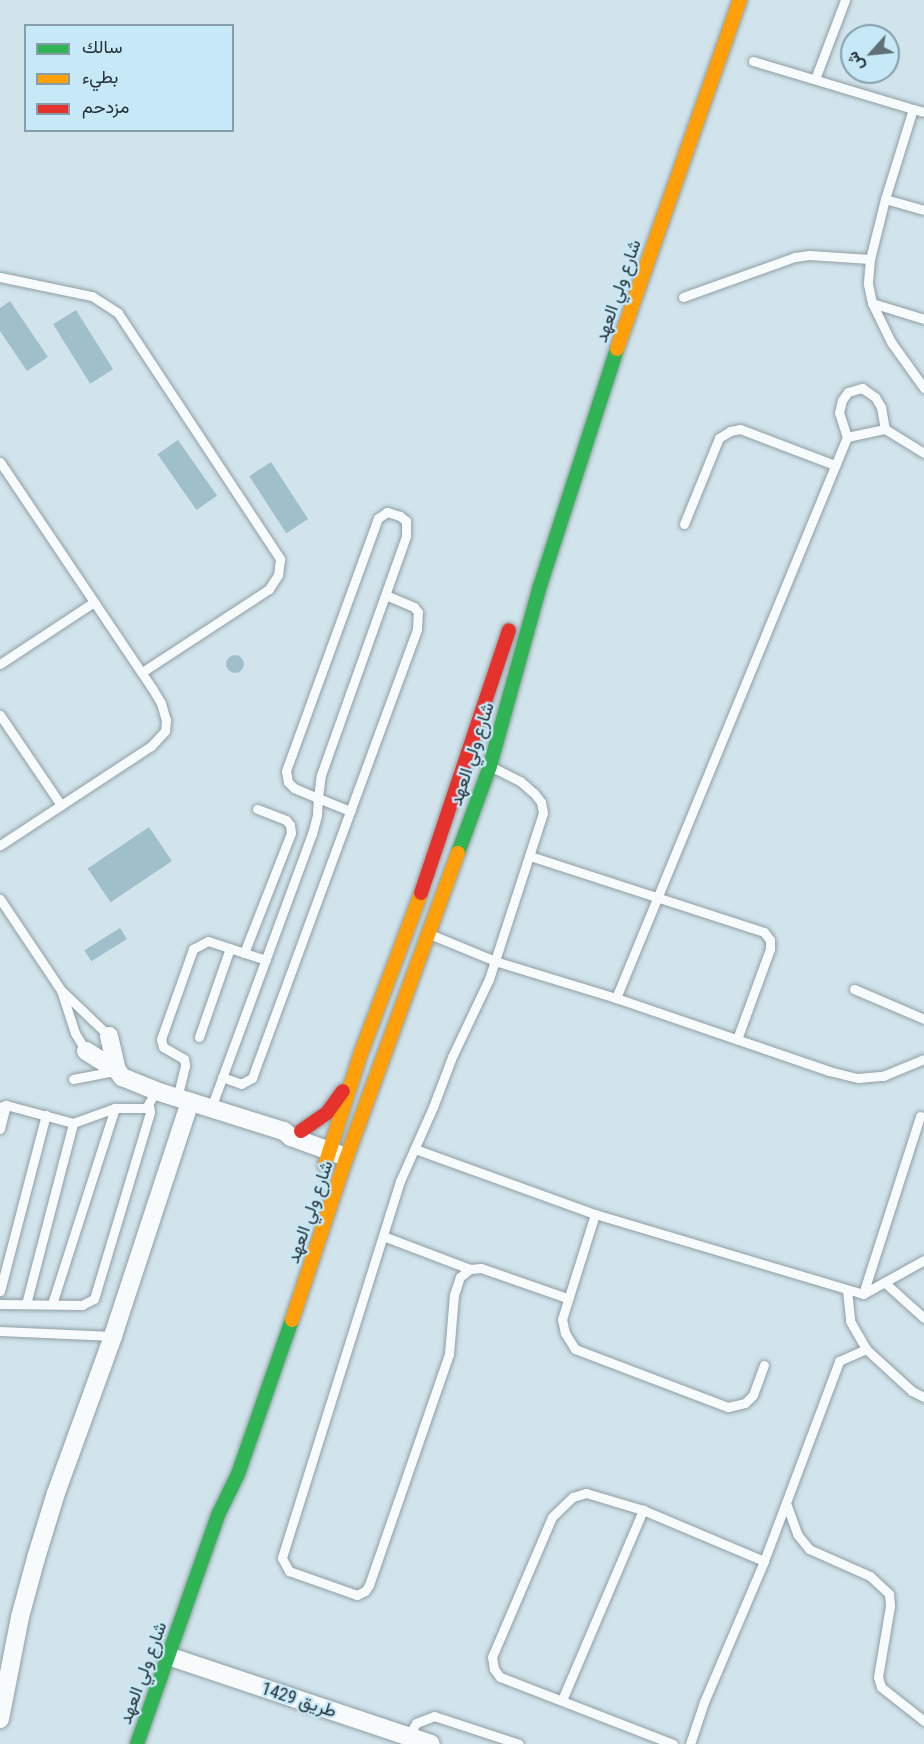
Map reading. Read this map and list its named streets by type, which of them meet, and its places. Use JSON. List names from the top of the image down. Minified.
{"streets":{"main road":["شارع ولي العهد"],"street":["طريق 1429"]},"crossings":[["شارع ولي العهد","طريق 1429"]],"legend":["سالك","بطيء","مزدحم"],"north":"bottom left"}
